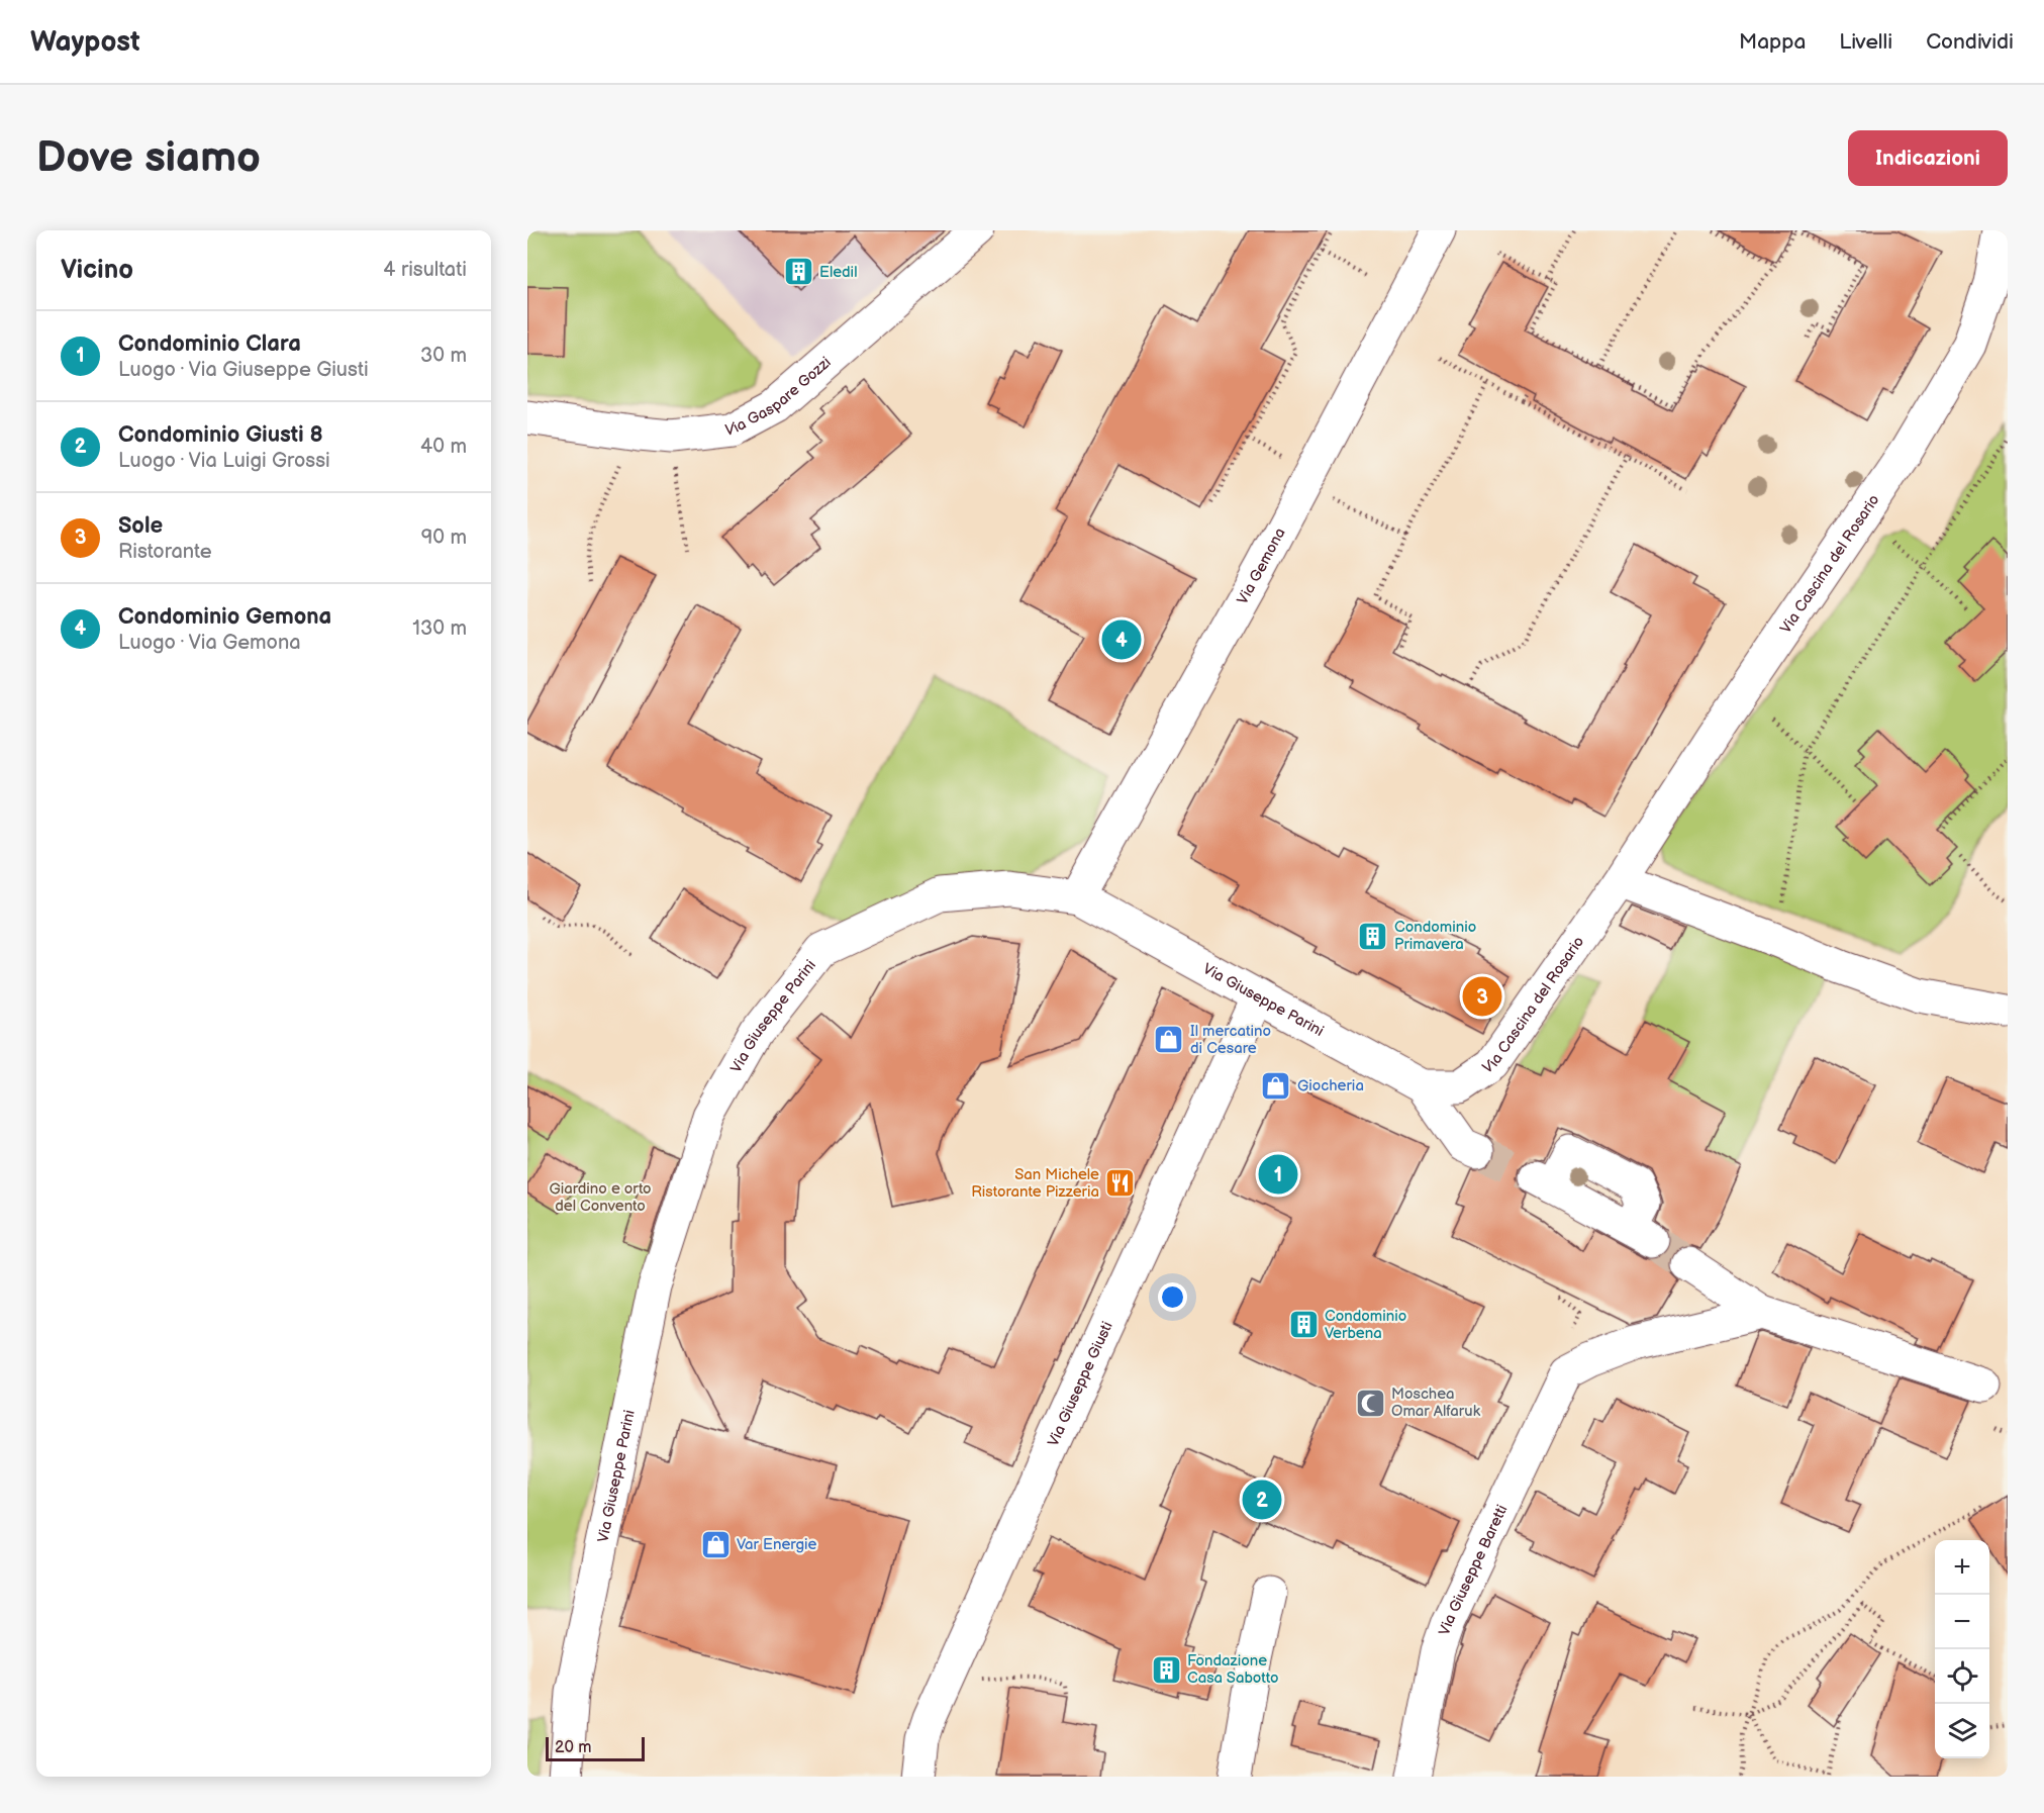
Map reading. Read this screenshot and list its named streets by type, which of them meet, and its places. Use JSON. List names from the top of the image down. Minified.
{"streets":{"street":["Via Gaspare Gozzi","Via Cascina del Rosario","Via Gemona","Via Giuseppe Parini","Via Giuseppe Giusti","Via Giuseppe Baretti"]},"crossings":[["Via Cascina del Rosario","Via Giuseppe Parini"],["Via Gemona","Via Giuseppe Parini"],["Via Giuseppe Parini","Via Giuseppe Giusti"]],"parks":["Giardino e orto del Convento"],"places":{"building":["Eledil","Condominio Primavera","Condominio Verbena","Fondazione Casa Sabotto"],"shop":["Il mercatino di Cesare","Giocheria","Var Energie"],"restaurant":["San Michele Ristorante Pizzeria"],"mosque":["Moschea Omar Alfaruk"]},"scale_bar":"20 m","page":{"header":"Waypost","nav":["Mappa","Livelli","Condividi"],"buttons":"Indicazioni","title":"Dove siamo","heading":["Vicino","4 risultati"],"list":[{"mark":"1","name":"Condominio Clara","note":"Luogo · Via Giuseppe Giusti","value":"30 m"},{"mark":"2","name":"Condominio Giusti 8","note":"Luogo · Via Luigi Grossi","value":"40 m"},{"mark":"3","name":"Sole","note":"Ristorante","value":"90 m"},{"mark":"4","name":"Condominio Gemona","note":"Luogo · Via Gemona","value":"130 m"}],"pins":["4","3","1","2"],"map_buttons":["+","−"],"scale":"20 m"}}
